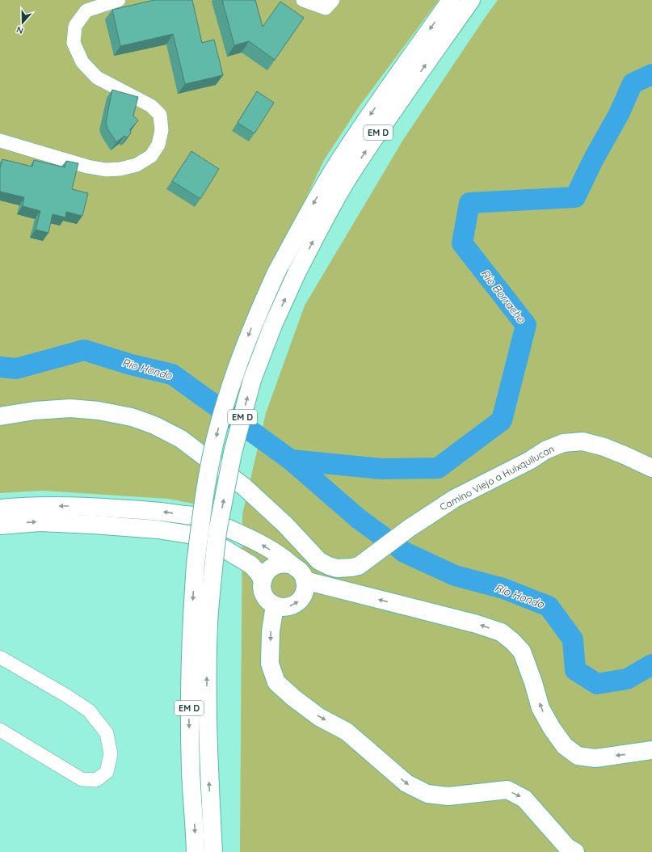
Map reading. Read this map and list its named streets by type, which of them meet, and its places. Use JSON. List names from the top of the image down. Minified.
{"streets":{"main road":["EM D","Camino Viejo a Huixquilucan"]},"water":["Río Borracho","Rio Hondo","Río Hondo"],"north":"bottom"}
